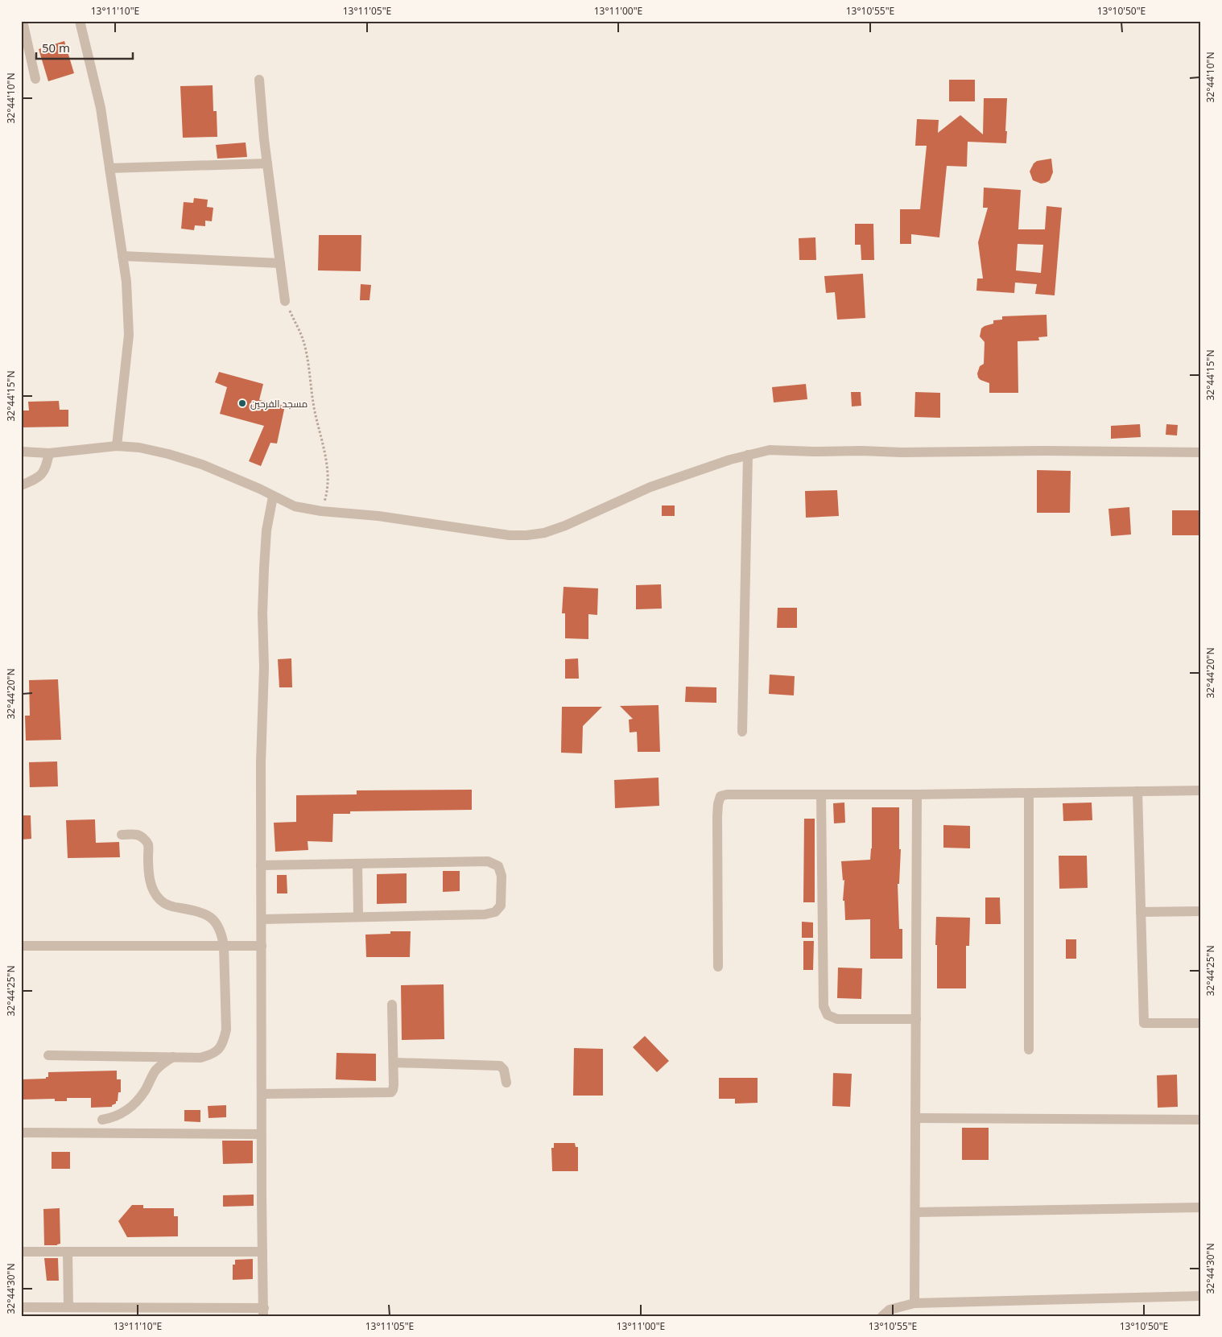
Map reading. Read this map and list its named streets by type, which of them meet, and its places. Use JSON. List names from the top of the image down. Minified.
{"places":["مسجد الفرحين"],"scale_bar":"50 m","coordinates":["13°11'10\"E","13°11'05\"E","13°11'00\"E","13°10'55\"E","13°10'50\"E","32°44'10\"N","32°44'15\"N","32°44'20\"N","32°44'25\"N","32°44'30\"N"]}
